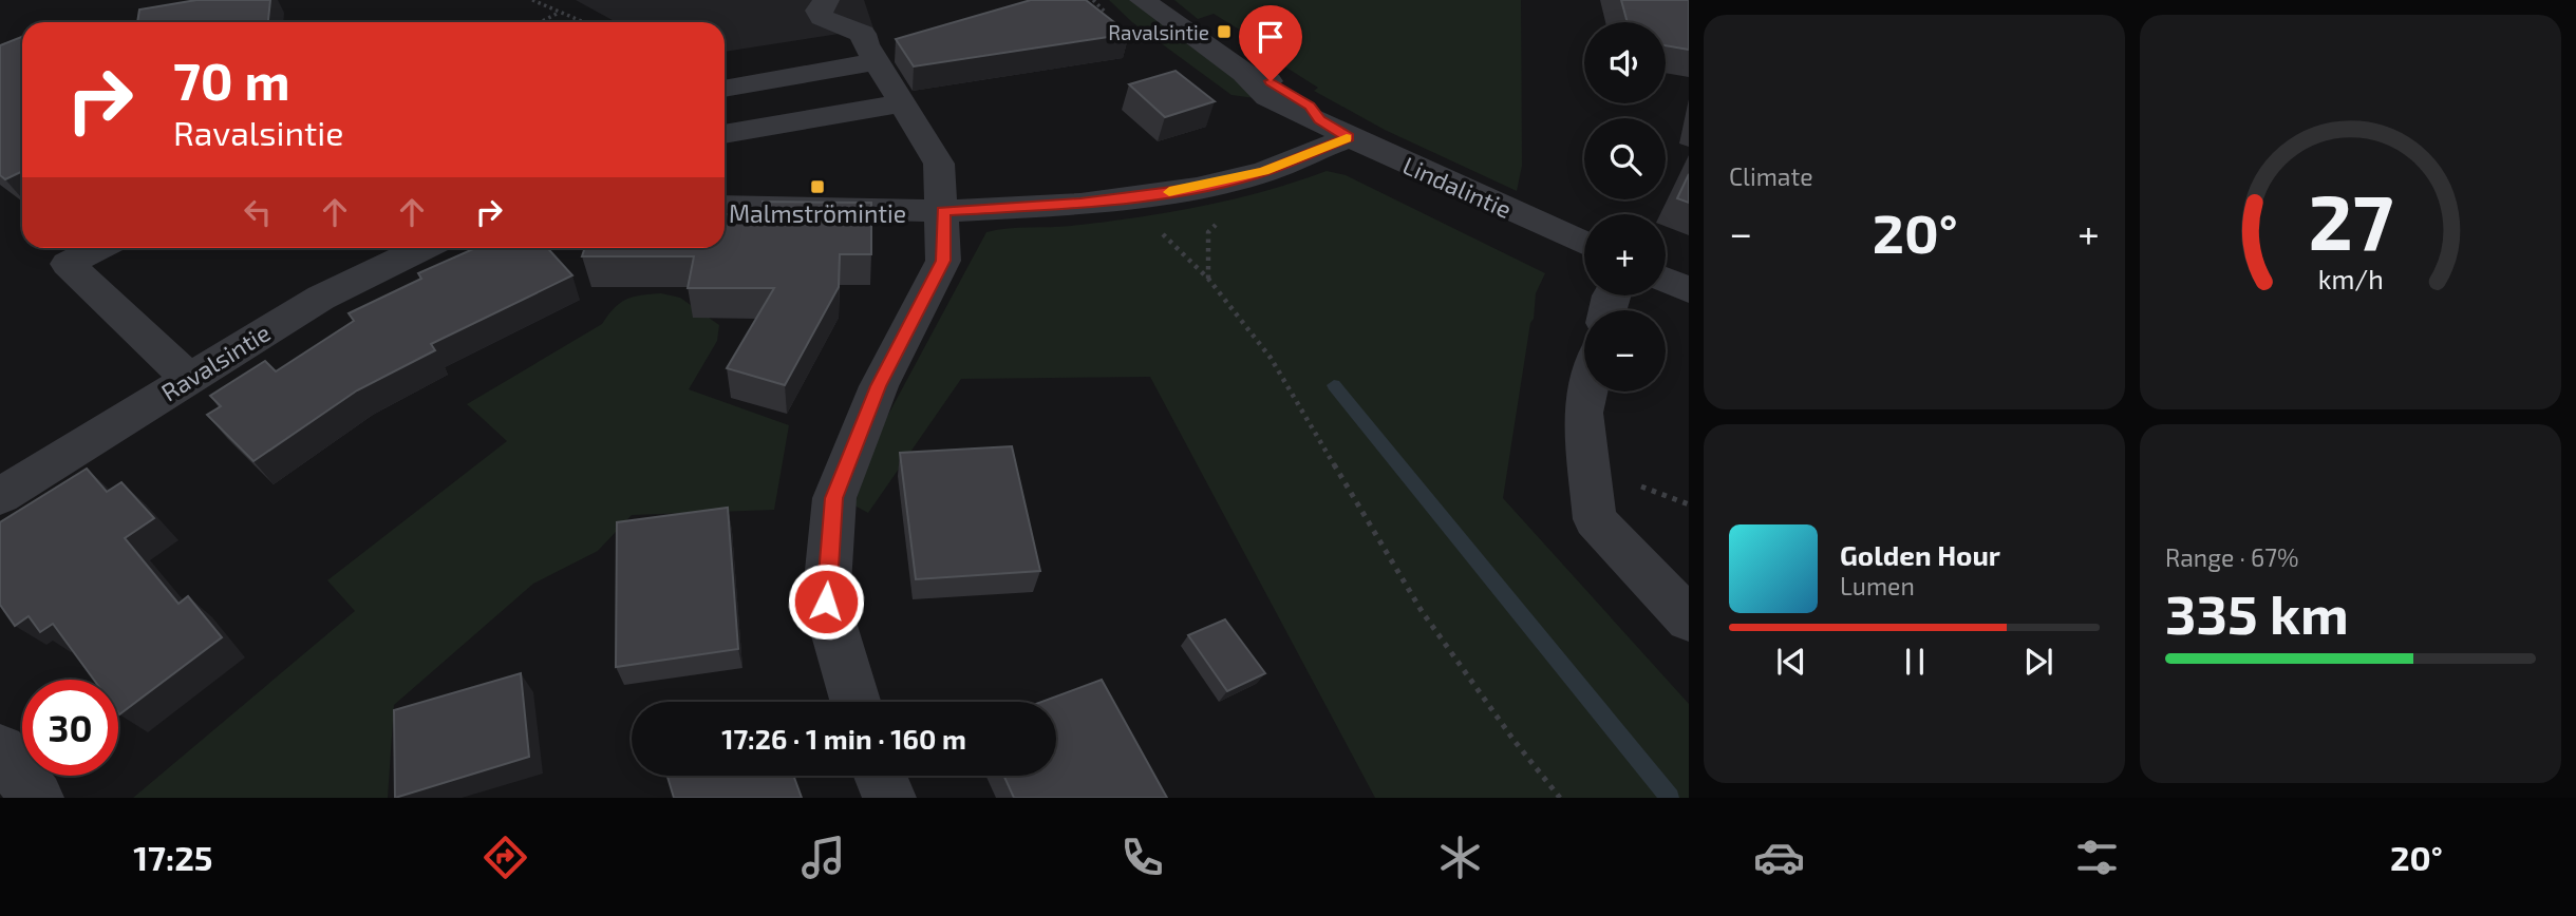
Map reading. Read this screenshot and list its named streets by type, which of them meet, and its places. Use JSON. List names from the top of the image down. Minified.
{"streets":{"street":["Lindalintie","Ravalsintie"]},"places":{"transit":["Ravalsintie","Malmströmintie"]},"page":{"tile":["Climate",["Range · 67%","335 km"]],"map_buttons":["+","−"],"turn":["70 m","Ravalsintie"],"heat":["−","20°","+"],"song":["Golden Hour","Lumen"],"limit":"30","trip":"17:26 · 1 min · 160 m","tabs":["17:25","20°"],"gauge":["27","km/h"]}}
